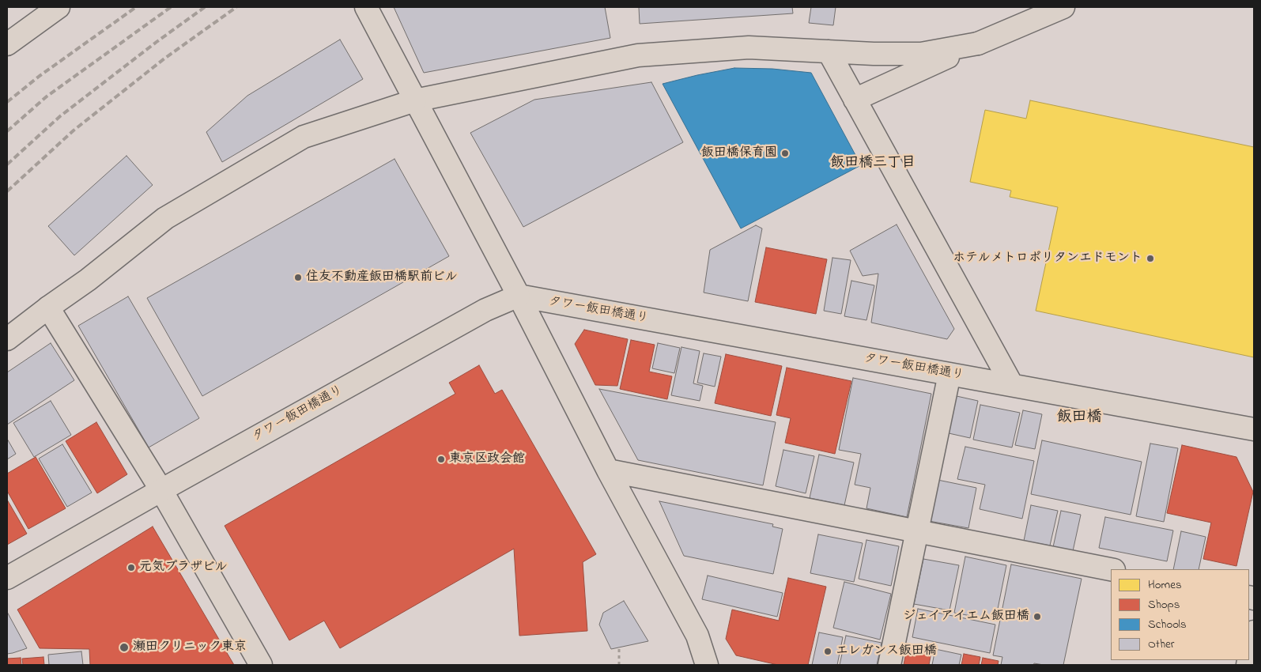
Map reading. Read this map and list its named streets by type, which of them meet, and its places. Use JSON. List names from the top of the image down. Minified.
{"streets":{"street":["タワー飯田橋通り"]},"districts":["飯田橋三丁目","飯田橋"],"places":["飯田橋保育園","ホテルメトロポリタンエドモント","住友不動産飯田橋駅前ビル","東京区政会館","元気プラザビル","ジェイアイエム飯田橋","瀬田クリニック東京","エレガンス飯田橋"],"legend":["Homes","Shops","Schools","Other"]}
